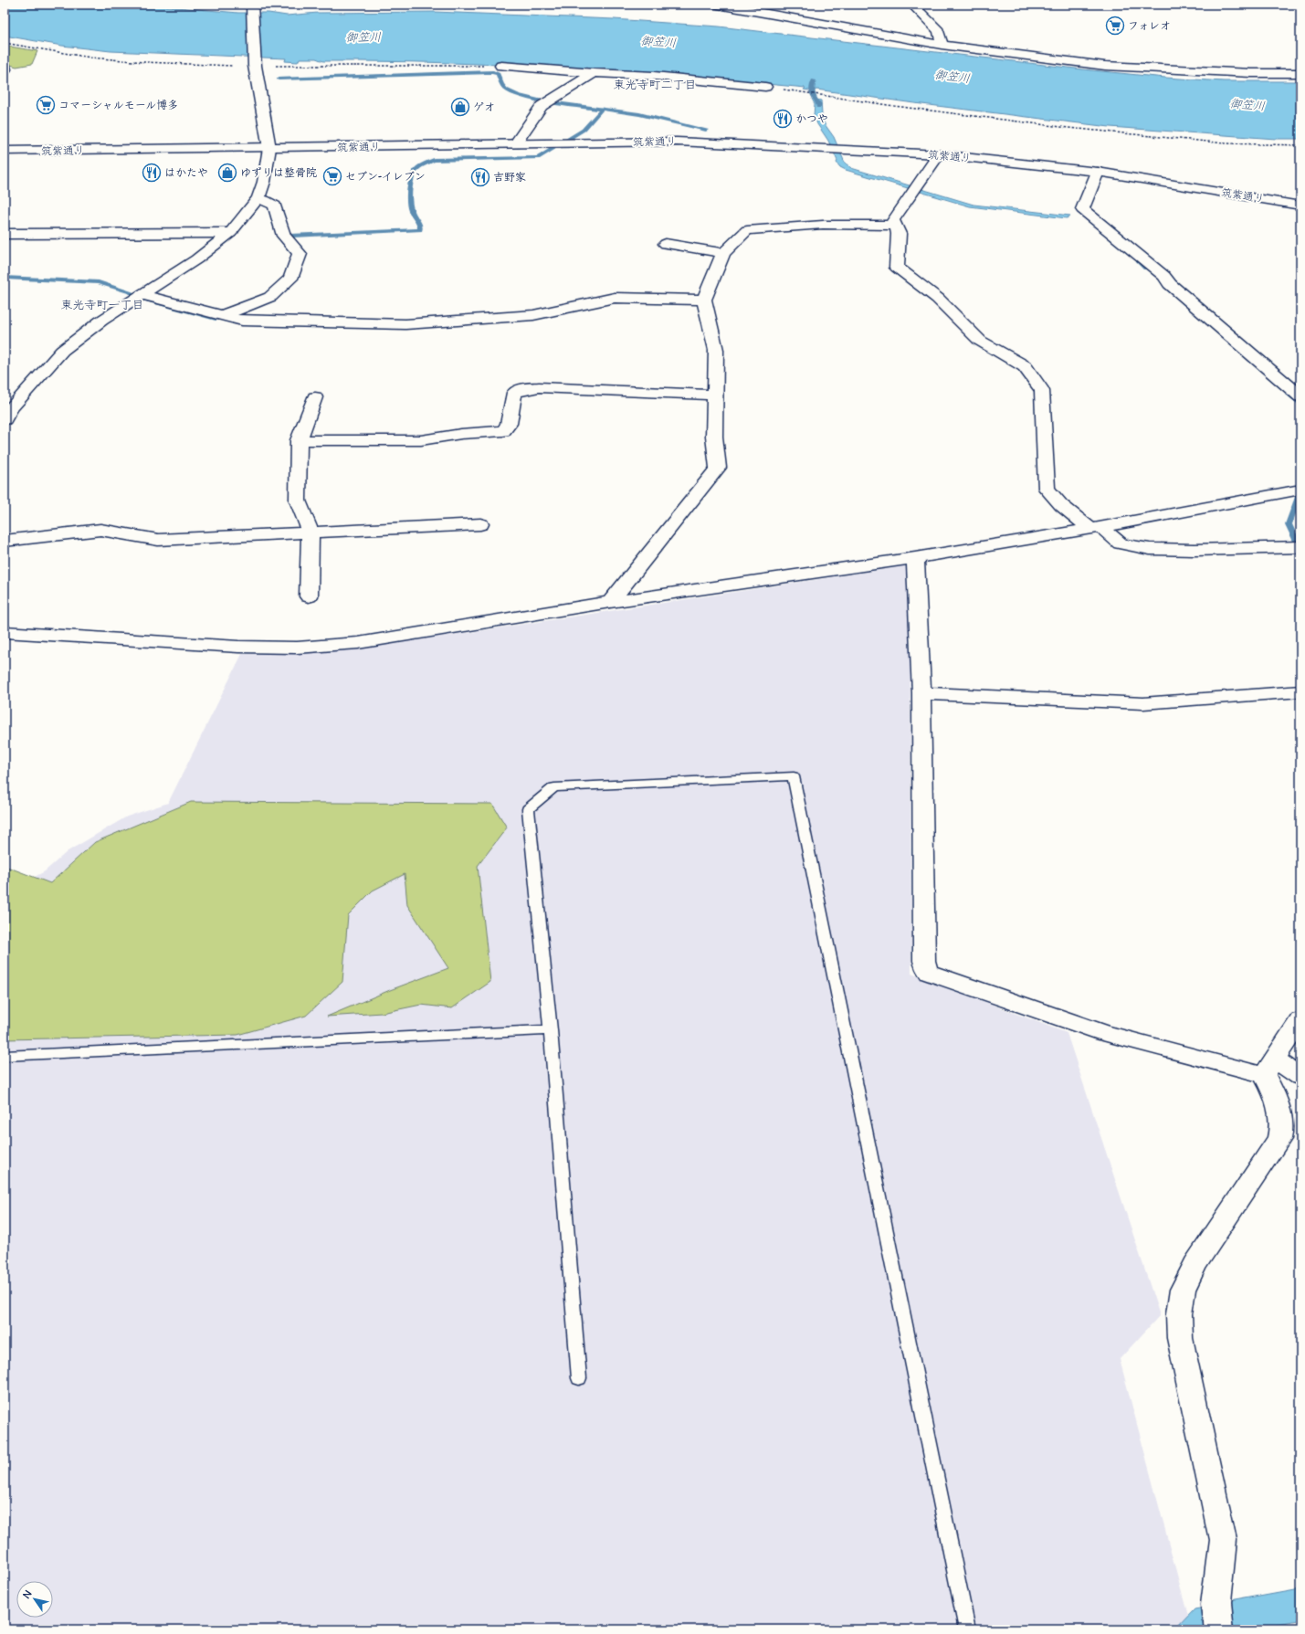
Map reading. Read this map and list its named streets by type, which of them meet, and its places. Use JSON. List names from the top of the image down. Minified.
{"streets":{"street":["筑紫通り"]},"districts":["東光寺町二丁目","東光寺町一丁目"],"water":["御笠川"],"places":{"supermarket":["フォレオ","コマーシャルモール博多","セブン-イレブン"],"shop":["ゲオ","ゆずりは整骨院"],"restaurant":["かつや","はかたや","吉野家"]},"north":"top left"}
